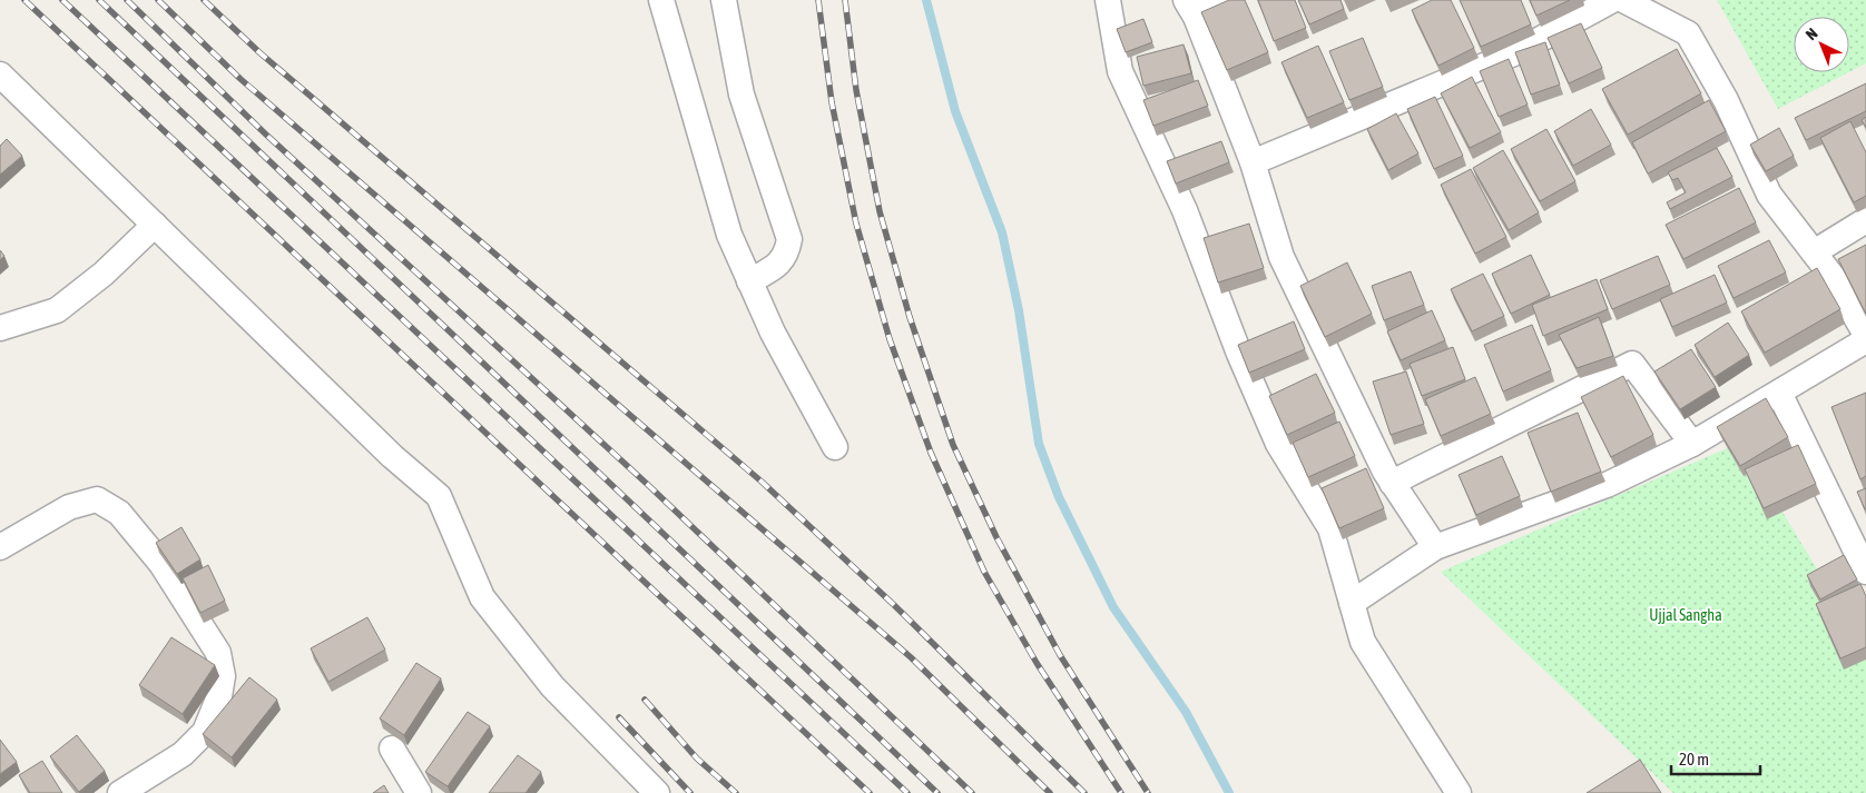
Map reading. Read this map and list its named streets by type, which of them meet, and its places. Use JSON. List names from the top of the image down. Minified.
{"parks":["Ujjal Sangha"],"scale_bar":"20 m","north":"top left"}
